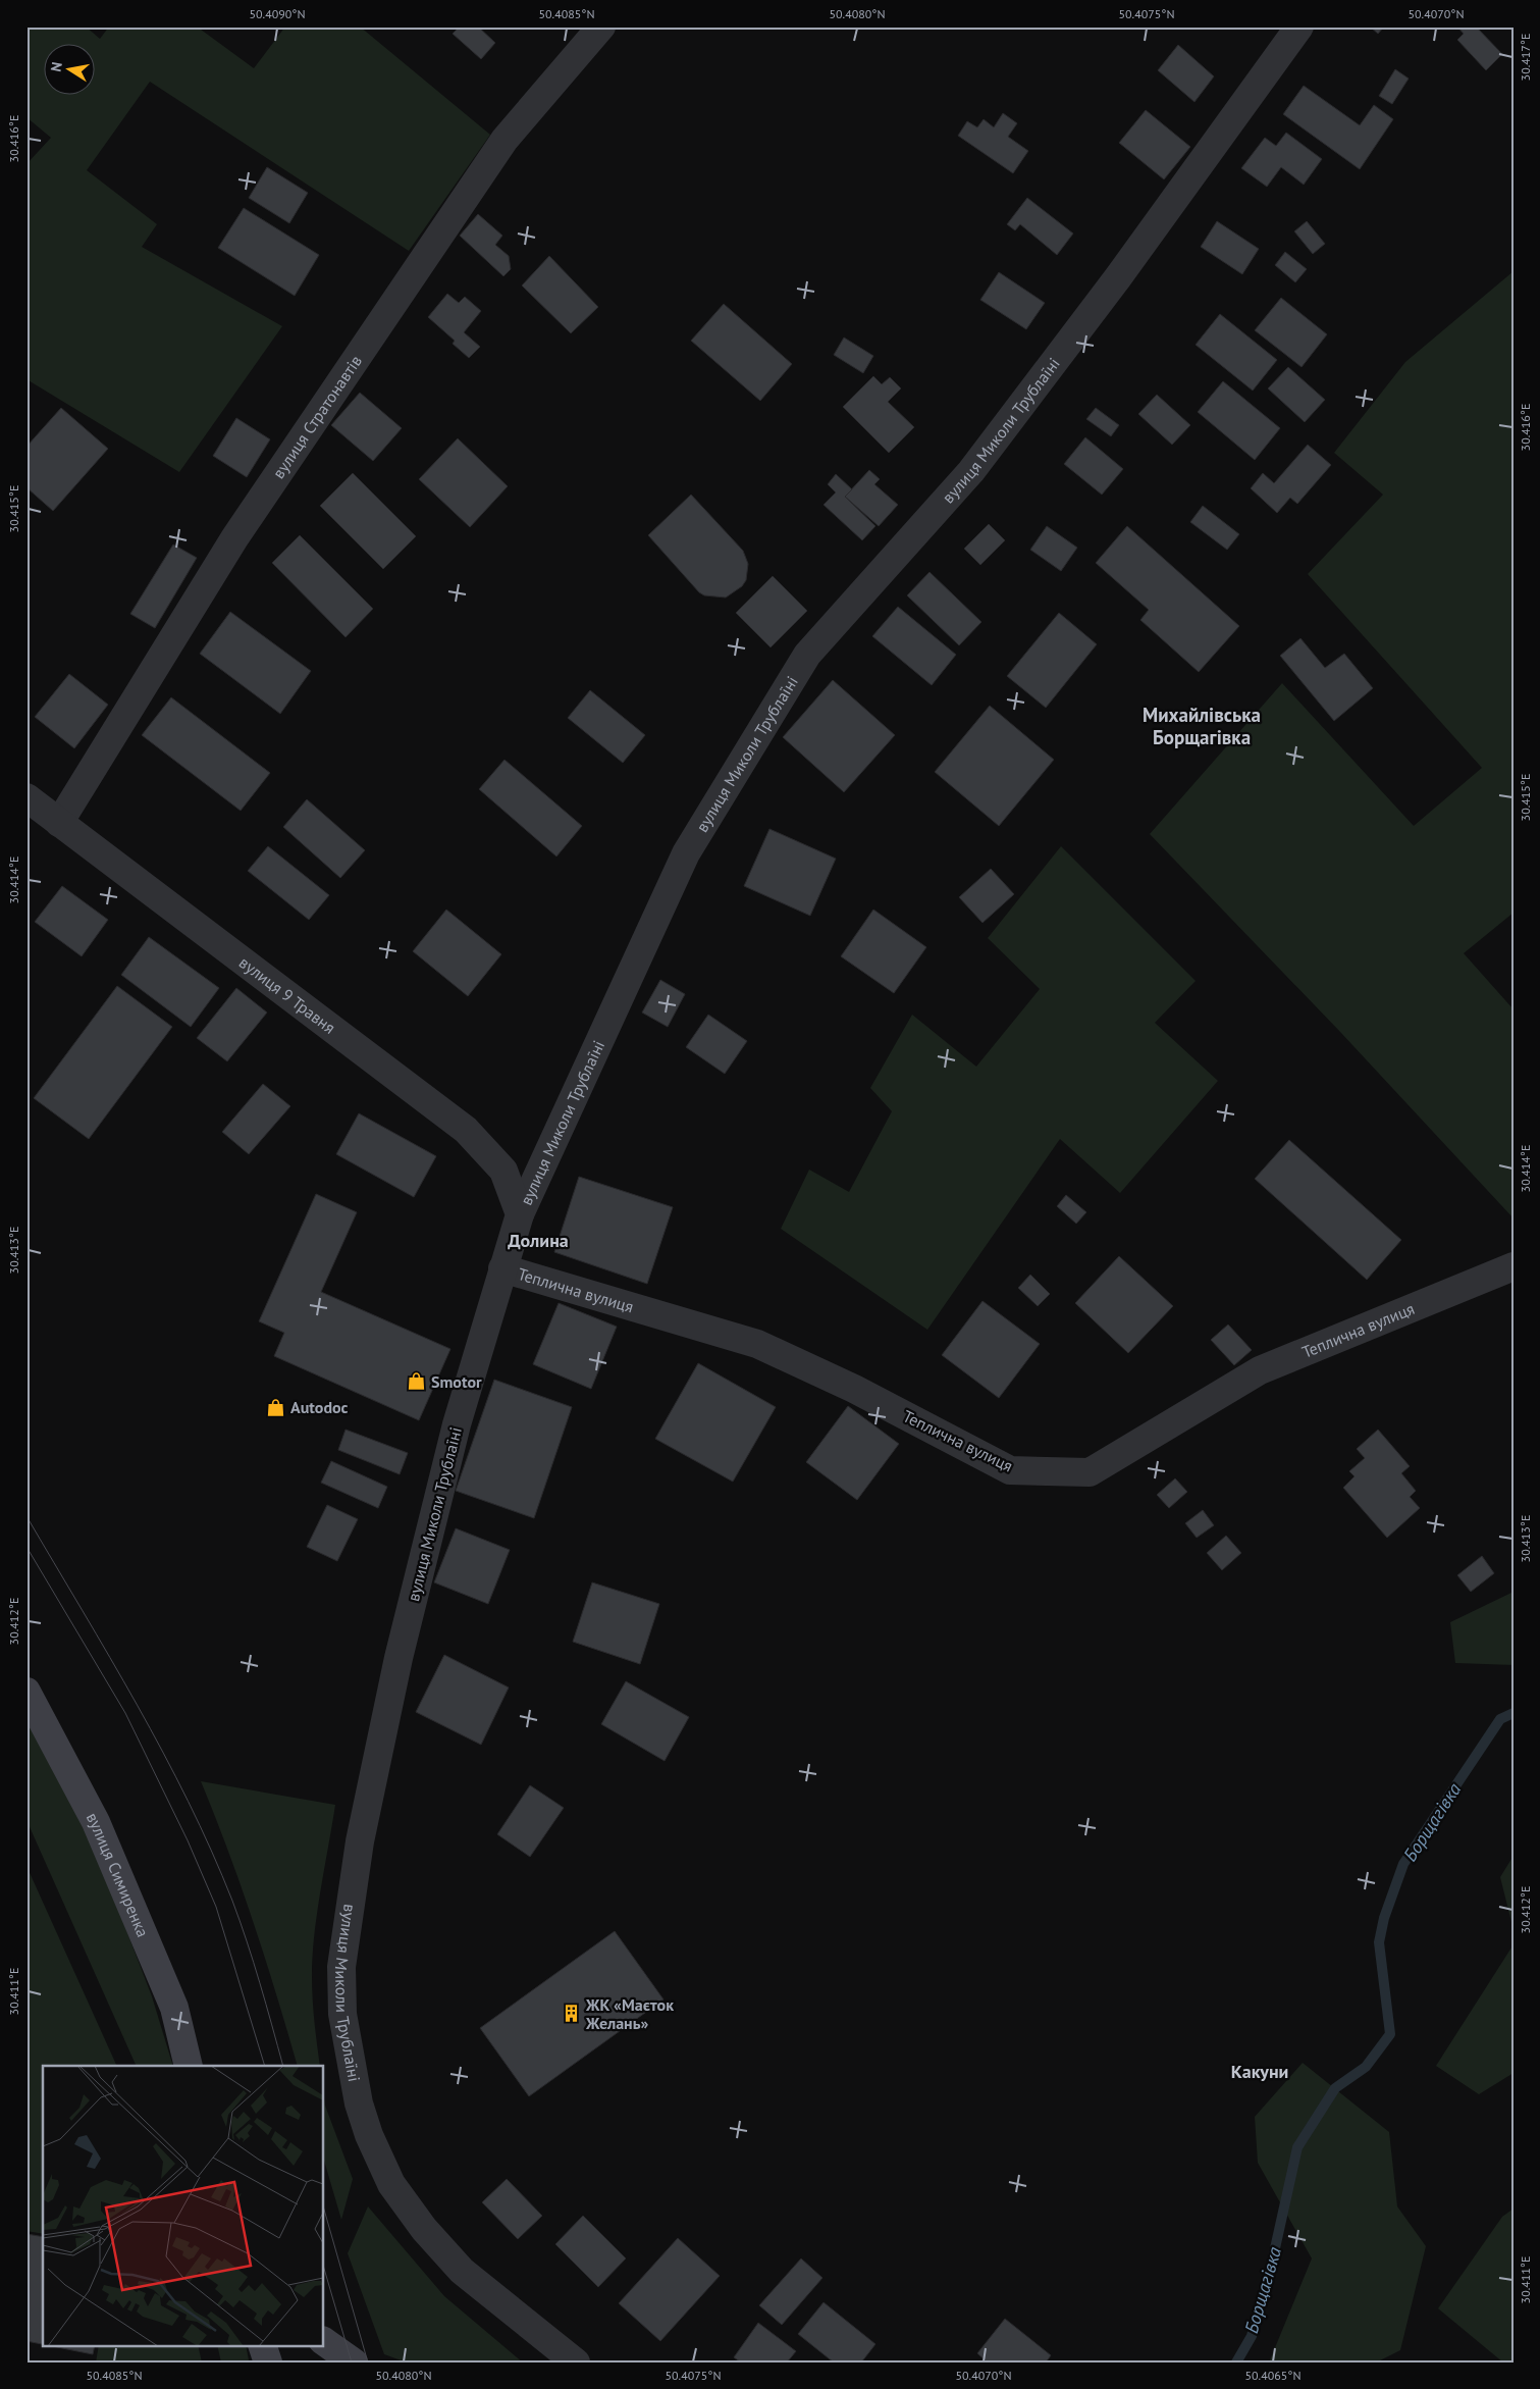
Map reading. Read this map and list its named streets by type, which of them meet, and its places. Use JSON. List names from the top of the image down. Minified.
{"streets":{"main road":["вулиця Симиренка"],"street":["вулиця Стратонавтів","вулиця Миколи Трублаїні","вулиця 9 Травня","Теплична вулиця"]},"crossings":[["вулиця Стратонавтів","вулиця 9 Травня"],["вулиця Миколи Трублаїні","вулиця 9 Травня"],["вулиця Миколи Трублаїні","Теплична вулиця"]],"districts":["Михайлівська Борщагівка","Долина","Какуни"],"water":["Борщагівка"],"places":{"shop":["Smotor","Autodoc"],"building":["ЖК «Маєток Желань»"]},"north":"left","coordinates":["50.4090°N","50.4085°N","50.4080°N","50.4075°N","50.4070°N","30.417°E","30.416°E","30.415°E","30.414°E","30.413°E","30.412°E","30.411°E","50.4065°N"]}
